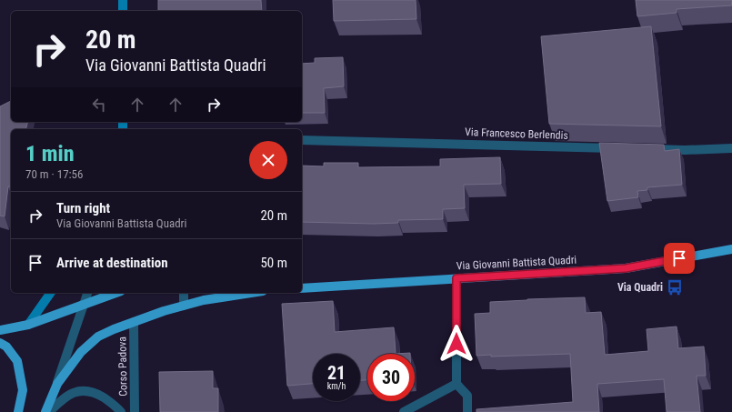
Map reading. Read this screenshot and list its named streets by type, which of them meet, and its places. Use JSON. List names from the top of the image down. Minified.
{"streets":{"main road":["Via Giovanni Battista Quadri"],"street":["Via Francesco Berlendis","Corso Padova"]},"places":{"bus stop":["Via Quadri"]},"page":{"turn":["20 m","Via Giovanni Battista Quadri"],"heading":["1 min","70 m · 17:56"],"list":[{"name":"Turn right","note":"Via Giovanni Battista Quadri","value":"20 m"},{"name":"Arrive at destination","value":"50 m"}],"speed":"21 km/h","limit":"30"}}
